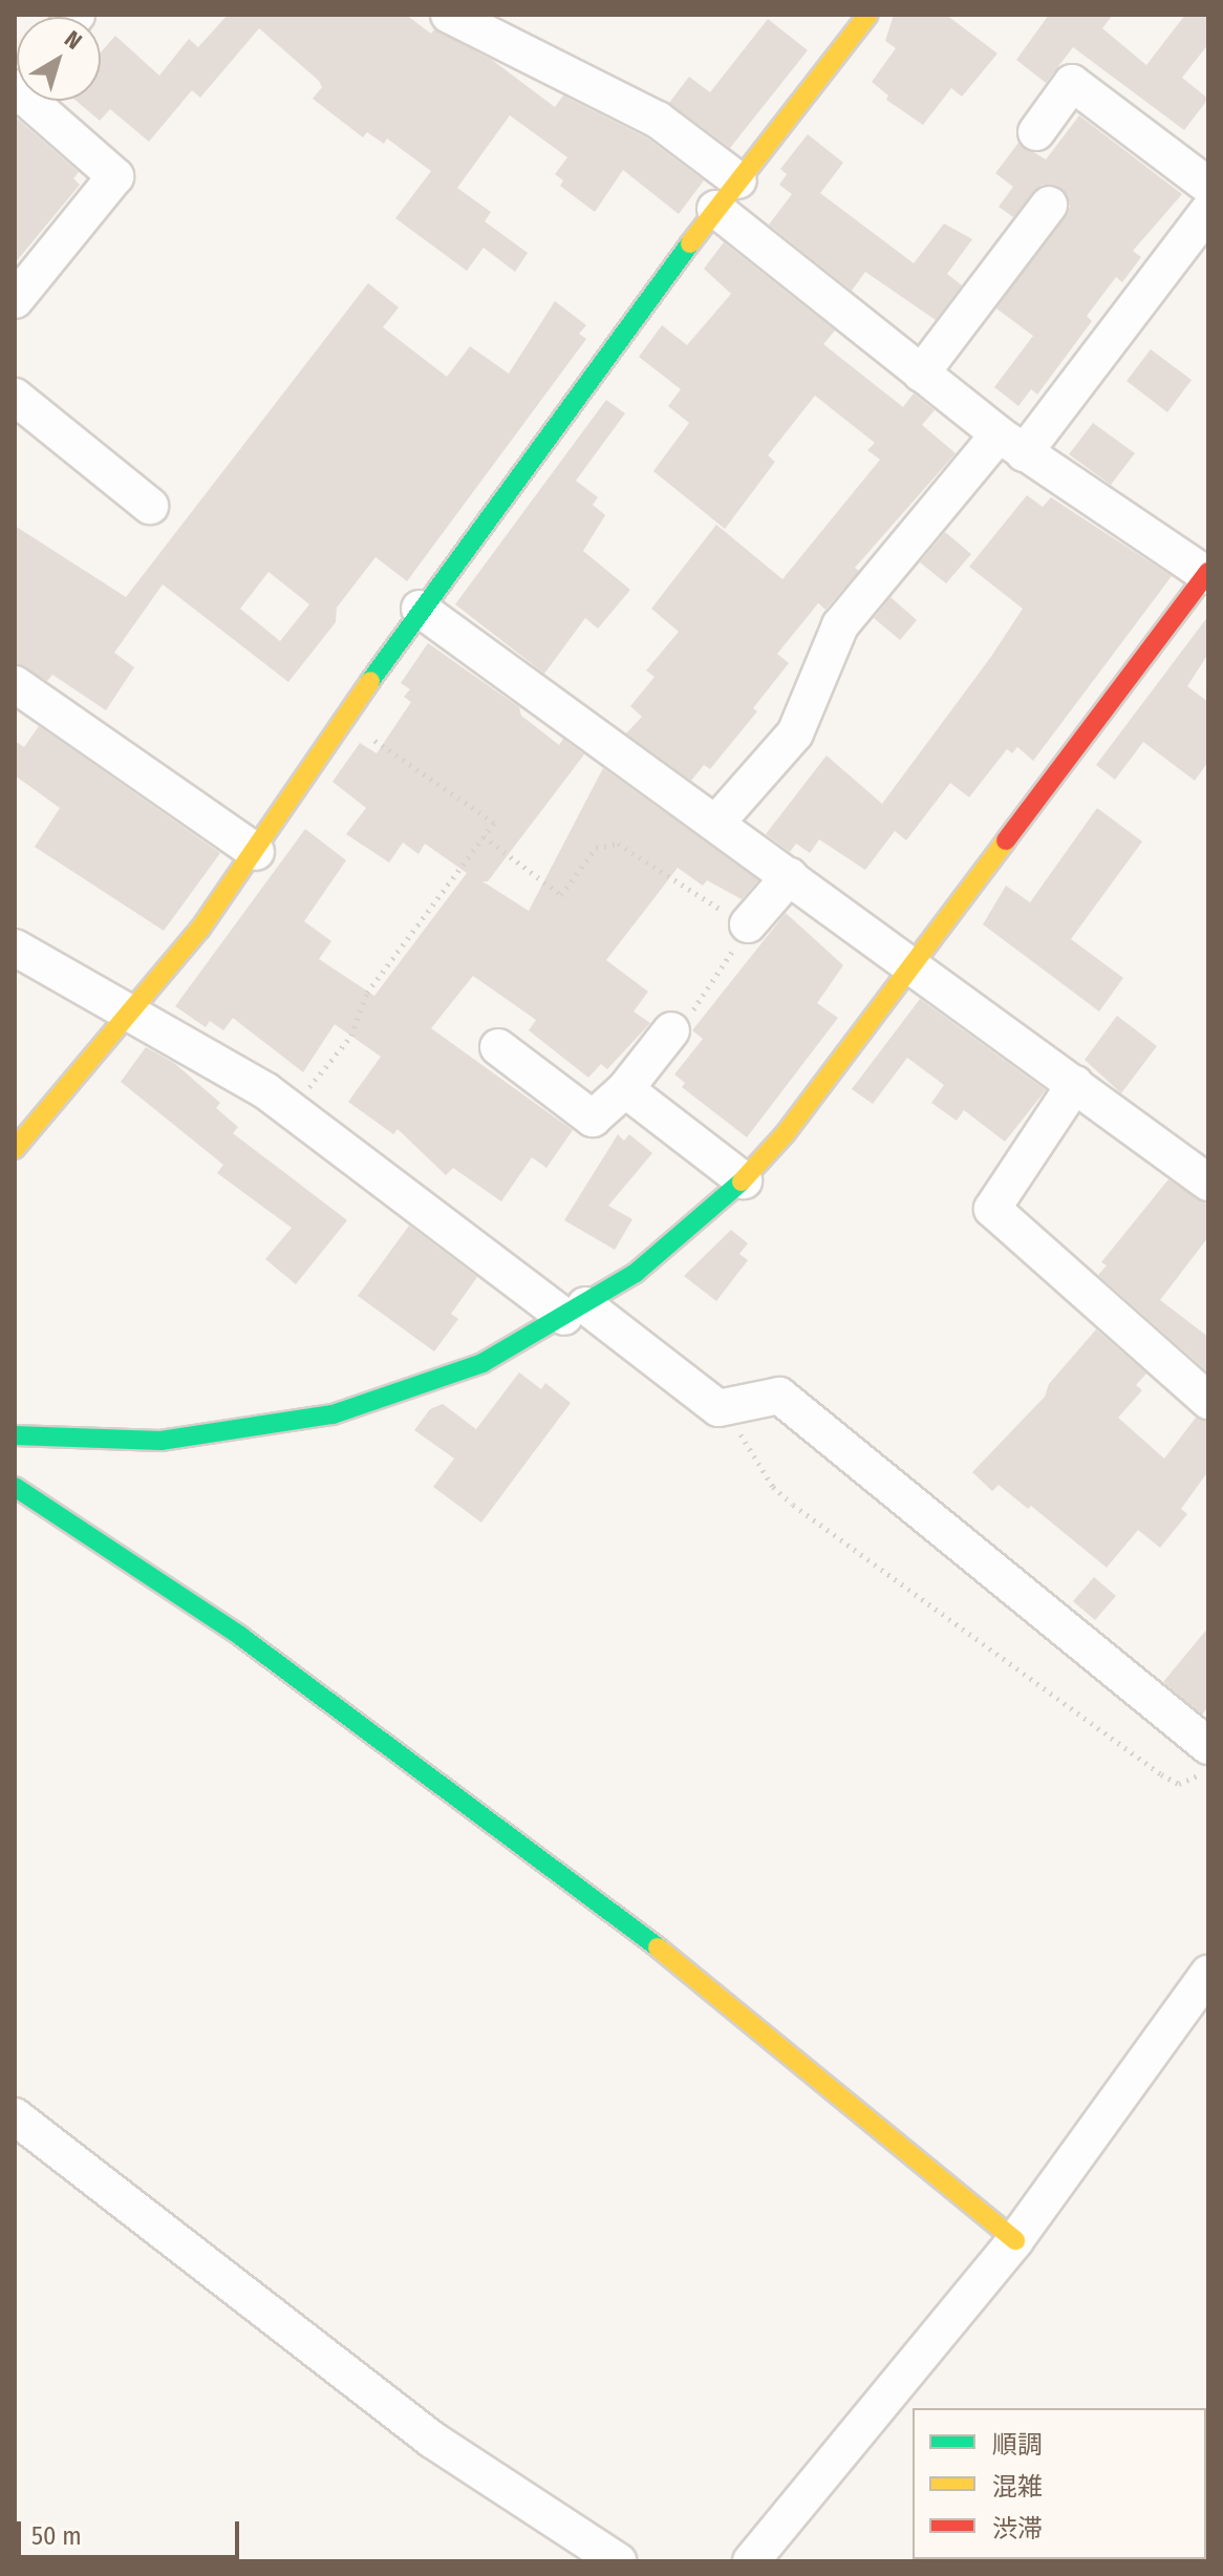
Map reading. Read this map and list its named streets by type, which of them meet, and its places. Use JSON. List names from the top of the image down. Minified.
{"legend":["順調","混雑","渋滞"],"scale_bar":"50 m","north":"top right"}
